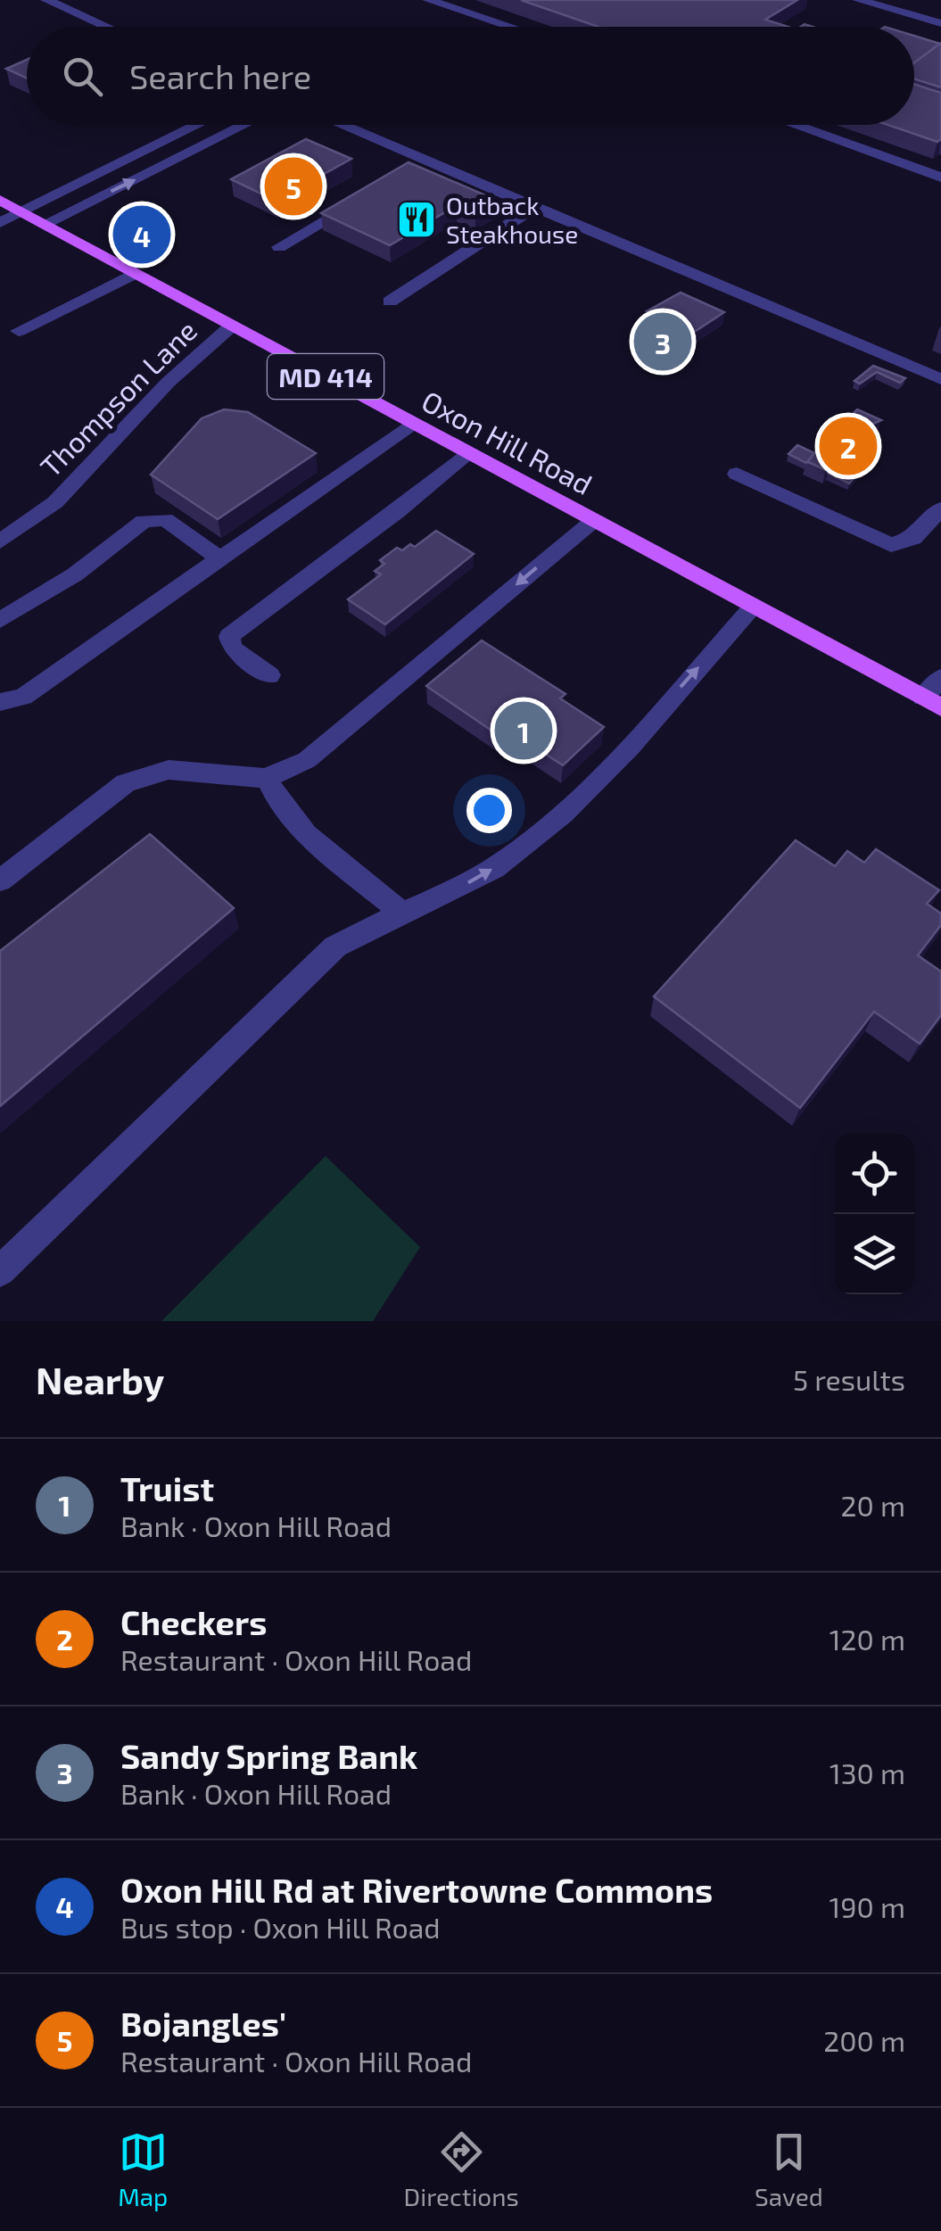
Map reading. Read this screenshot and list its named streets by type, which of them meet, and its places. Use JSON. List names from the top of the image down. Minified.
{"streets":{"main road":["MD 414","Oxon Hill Road"],"street":["Thompson Lane"]},"crossings":[["Thompson Lane","Oxon Hill Road"]],"places":{"restaurant":["Outback Steakhouse"]},"page":{"search":"Search here","pins":["5","4","3","2","1"],"heading":["Nearby","5 results"],"list":[{"mark":"1","name":"Truist","note":"Bank · Oxon Hill Road","value":"20 m"},{"mark":"2","name":"Checkers","note":"Restaurant · Oxon Hill Road","value":"120 m"},{"mark":"3","name":"Sandy Spring Bank","note":"Bank · Oxon Hill Road","value":"130 m"},{"mark":"4","name":"Oxon Hill Rd at Rivertowne Commons","note":"Bus stop · Oxon Hill Road","value":"190 m"},{"mark":"5","name":"Bojangles'","note":"Restaurant · Oxon Hill Road","value":"200 m"}],"nav":["Map","Directions","Saved"]}}
